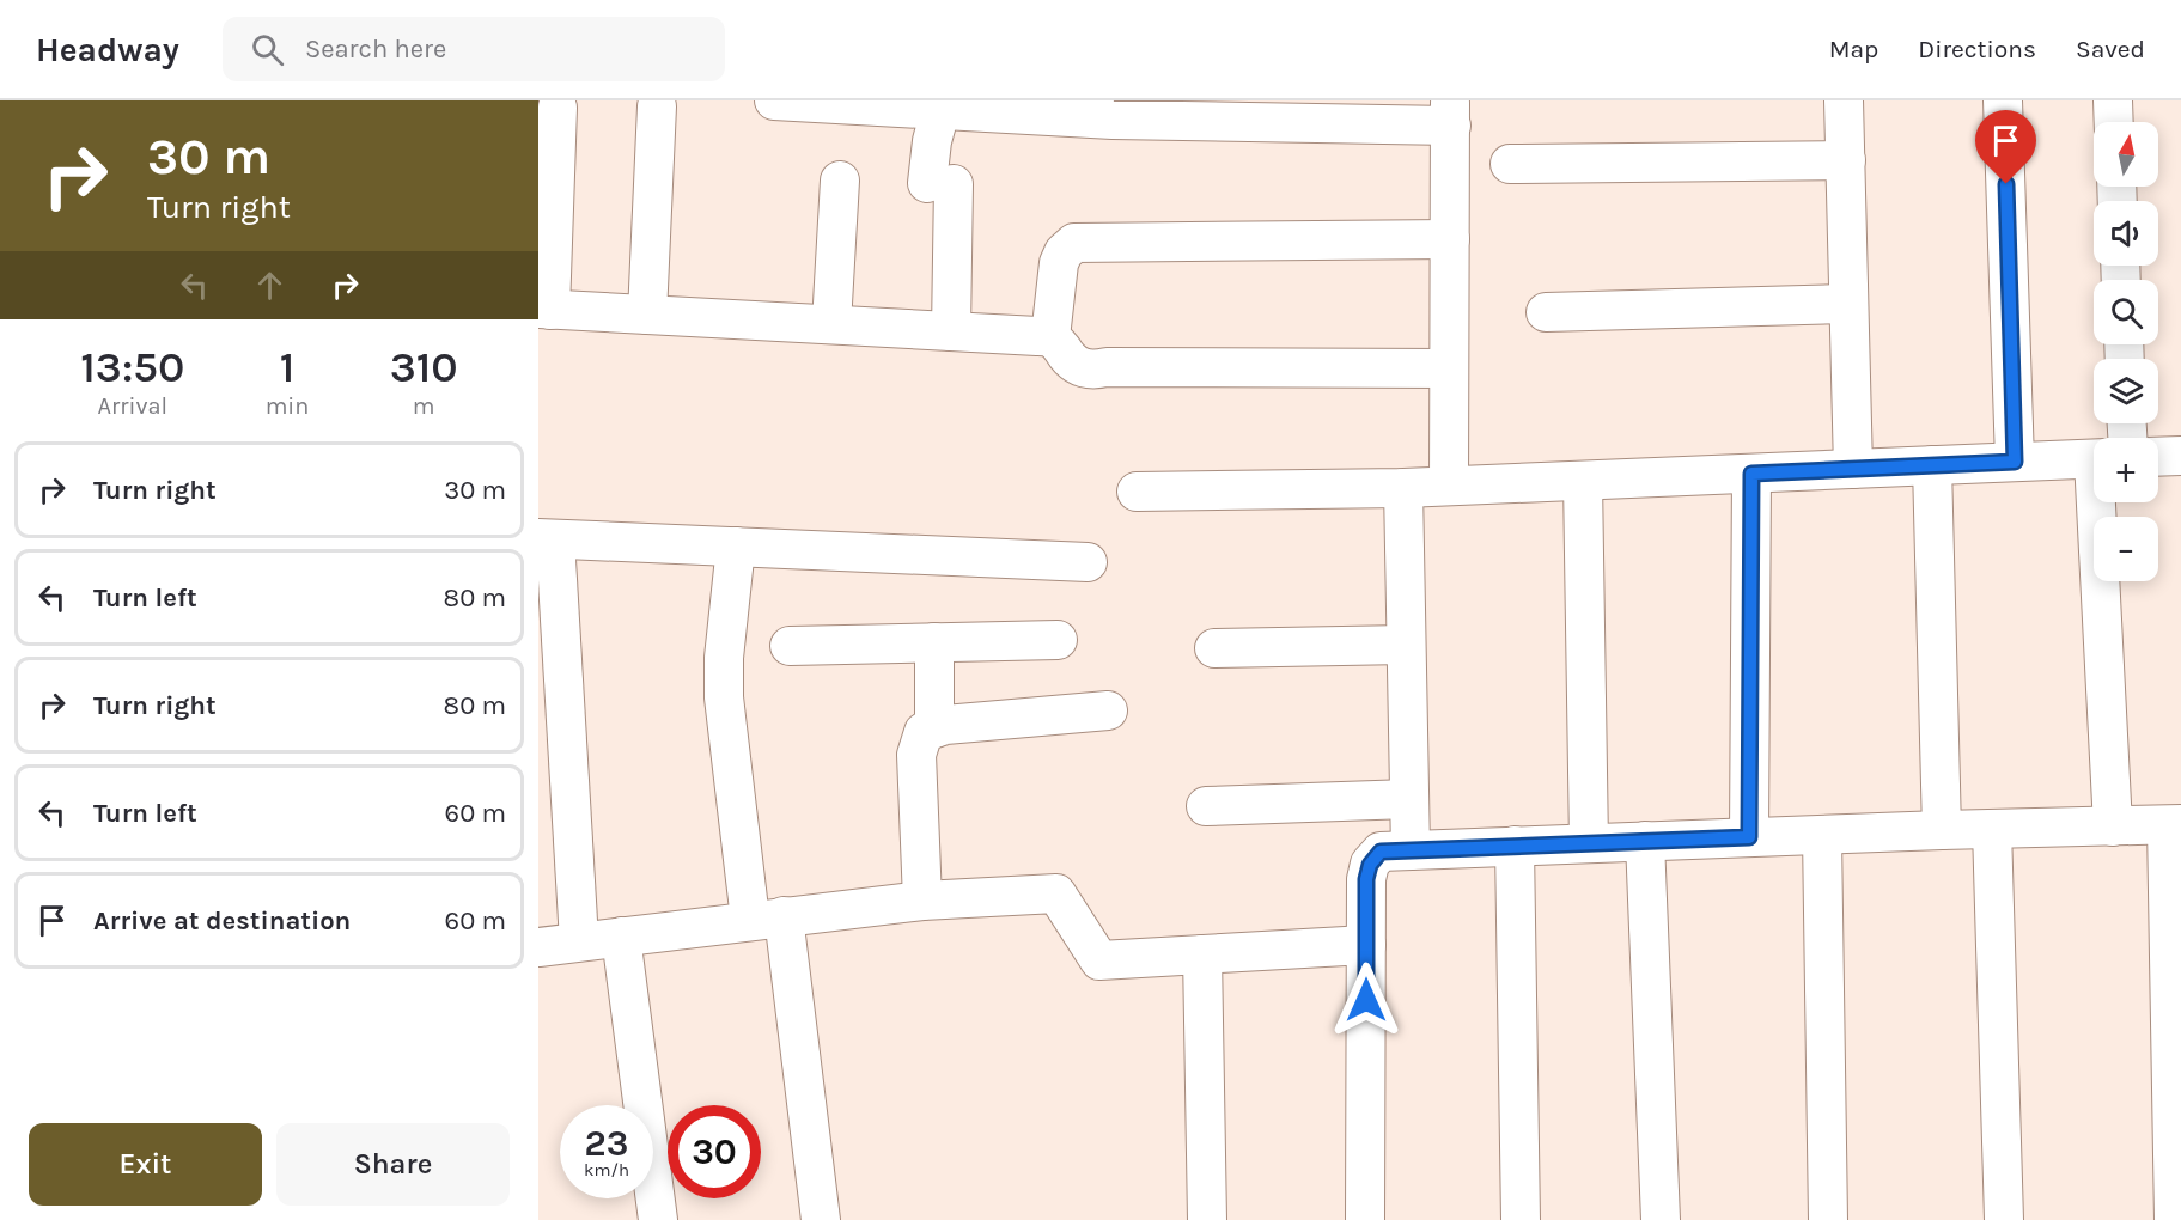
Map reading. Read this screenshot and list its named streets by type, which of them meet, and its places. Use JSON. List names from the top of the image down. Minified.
{"north":"top","page":{"header":"Headway","search":"Search here","nav":["Map","Directions","Saved"],"turn":["30 m","Turn right"],"map_buttons":["+","−"],"eta":["13:50","Arrival","1","min","310","m"],"list":[{"name":"Turn right","value":"30 m"},{"name":"Turn left","value":"80 m"},{"name":"Turn right","value":"80 m"},{"name":"Turn left","value":"60 m"},{"name":"Arrive at destination","value":"60 m"}],"speed":"23 km/h","limit":"30","buttons":["Exit","Share"]}}
